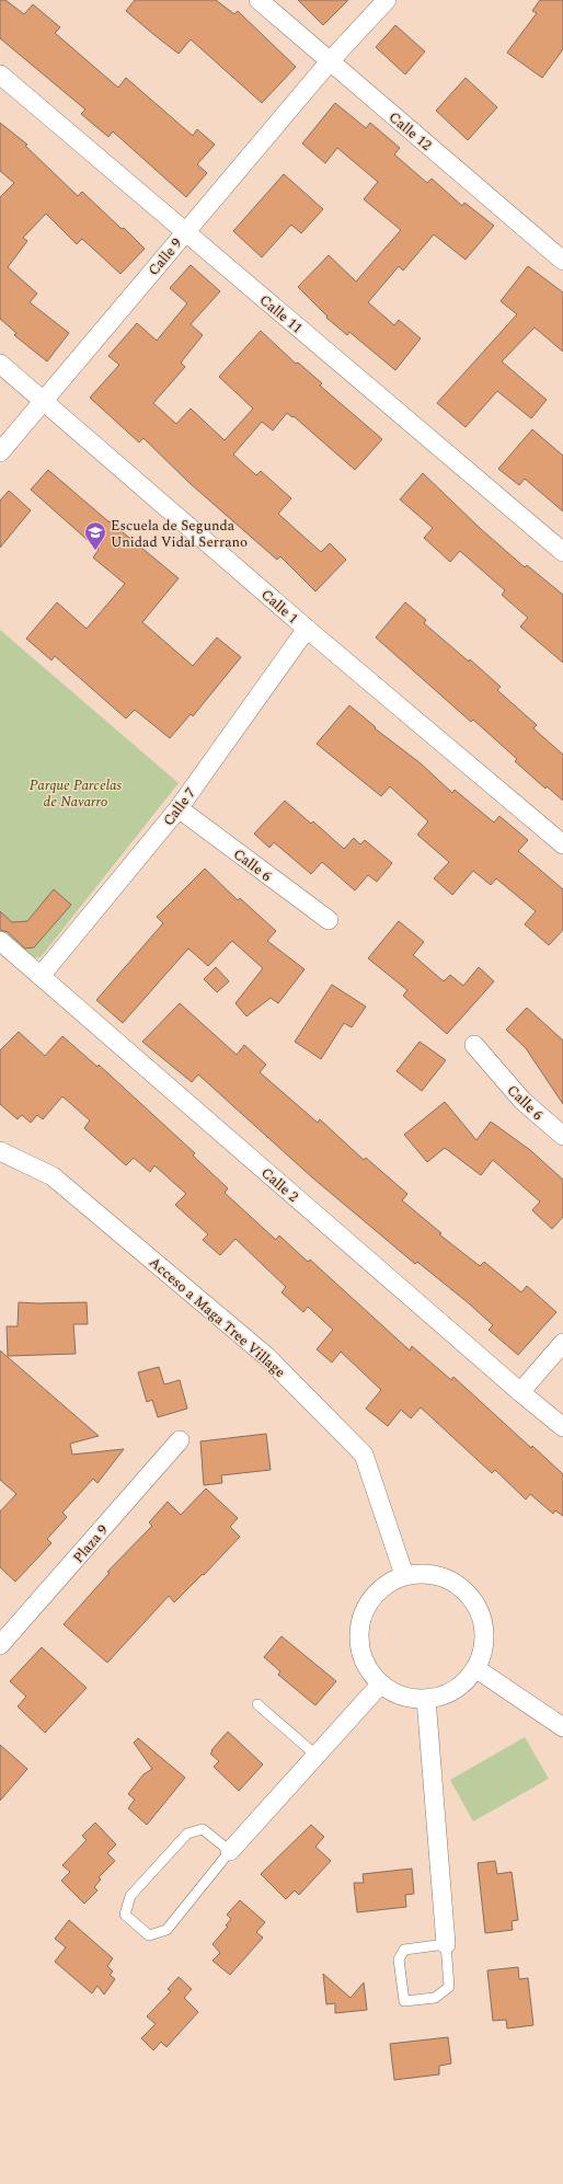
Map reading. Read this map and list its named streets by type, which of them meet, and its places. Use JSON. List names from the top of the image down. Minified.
{"streets":{"street":["Calle 12","Calle 9","Calle 11","Calle 1","Calle 7","Calle 6","Calle 2","Acceso a Maga Tree Village","Plaza 9"]},"crossings":[["Calle 12","Calle 9"],["Calle 9","Calle 11"],["Calle 9","Calle 1"],["Calle 1","Calle 7"],["Calle 7","Calle 6"],["Calle 7","Calle 2"]],"parks":["Parque Parcelas de Navarro"],"places":{"school or university":["Escuela de Segunda Unidad Vidal Serrano"]}}
